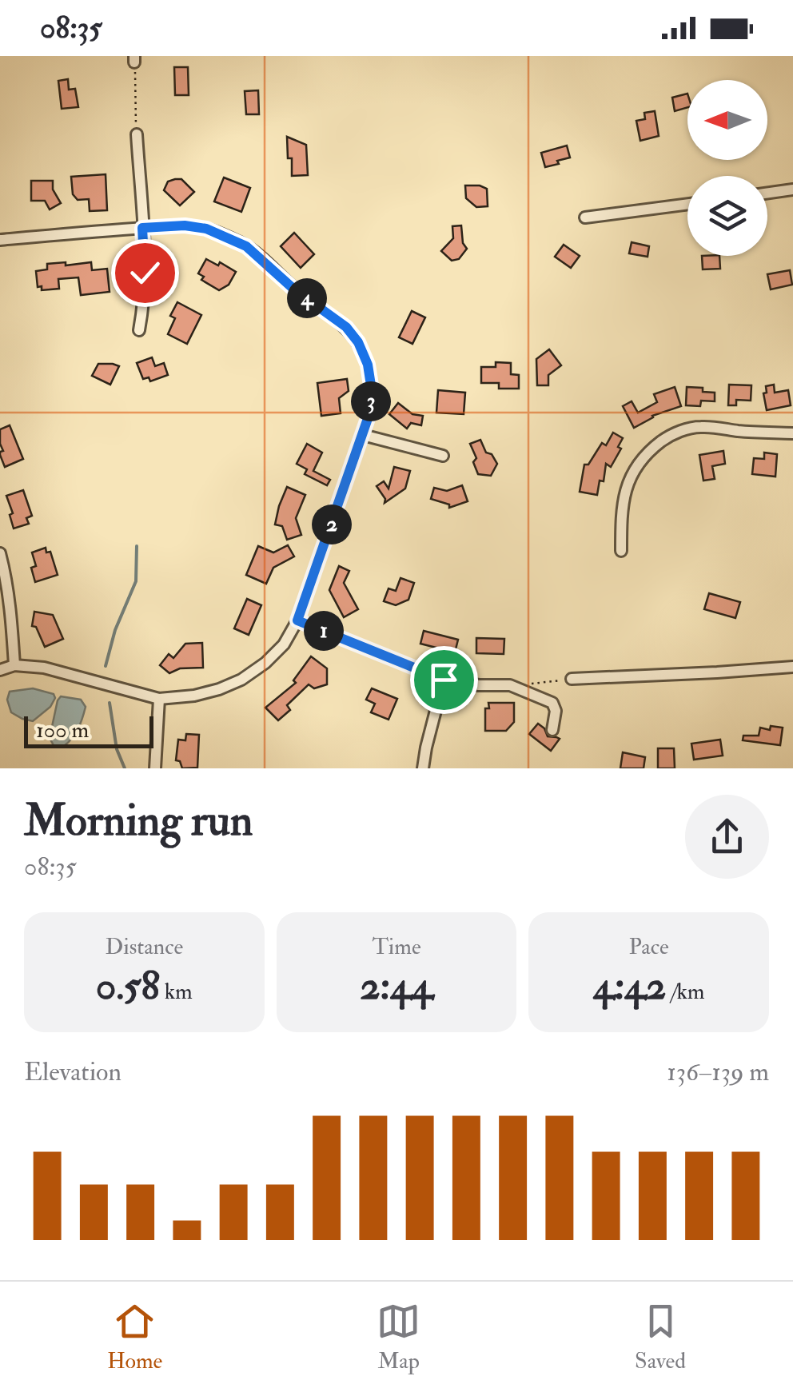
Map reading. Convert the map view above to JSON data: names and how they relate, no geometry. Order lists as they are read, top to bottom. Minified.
{"scale_bar":"100 m","north":"left","page":{"status":"08:35","pins":["4","3","2","1"],"scale":"100 m","heading":["Morning run","08:35"],"stats":[["Distance","0.58 km"],["Time","2:44"],["Pace","4:42 /km"]],"chart":["Elevation","136–139 m"],"tabs":["Home","Map","Saved"]}}
